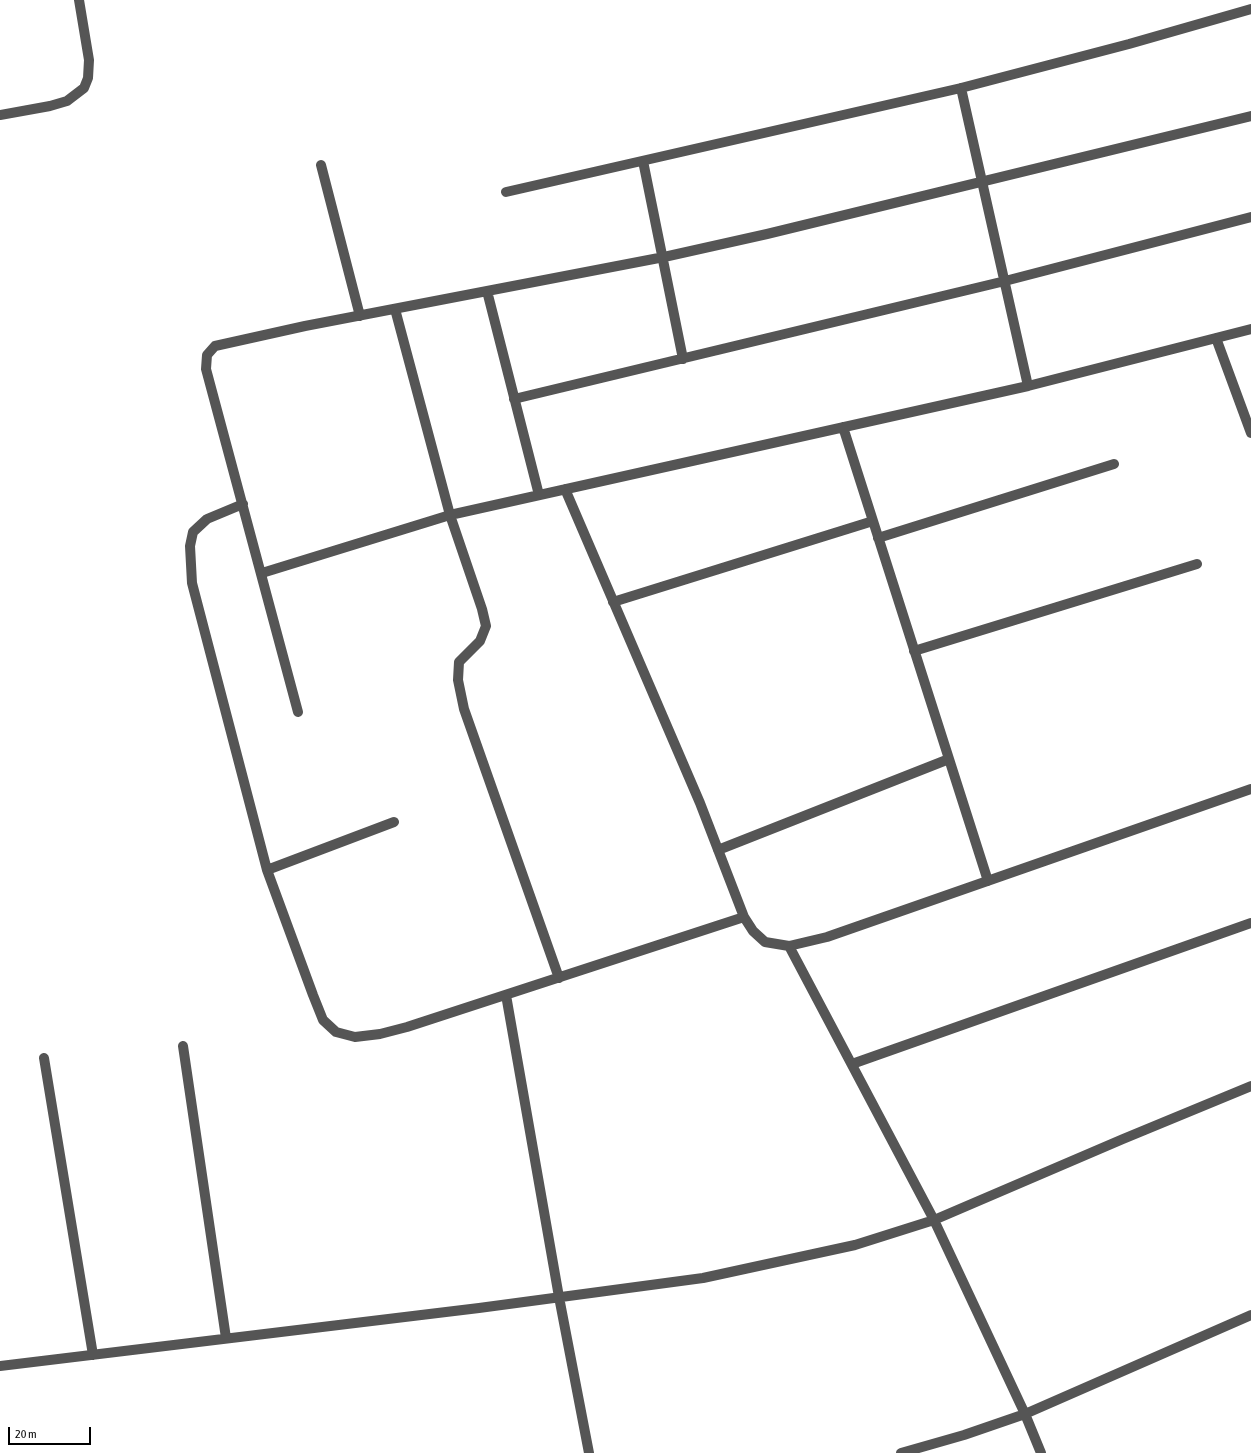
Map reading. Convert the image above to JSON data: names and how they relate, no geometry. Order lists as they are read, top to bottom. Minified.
{"scale_bar":"20 m"}
